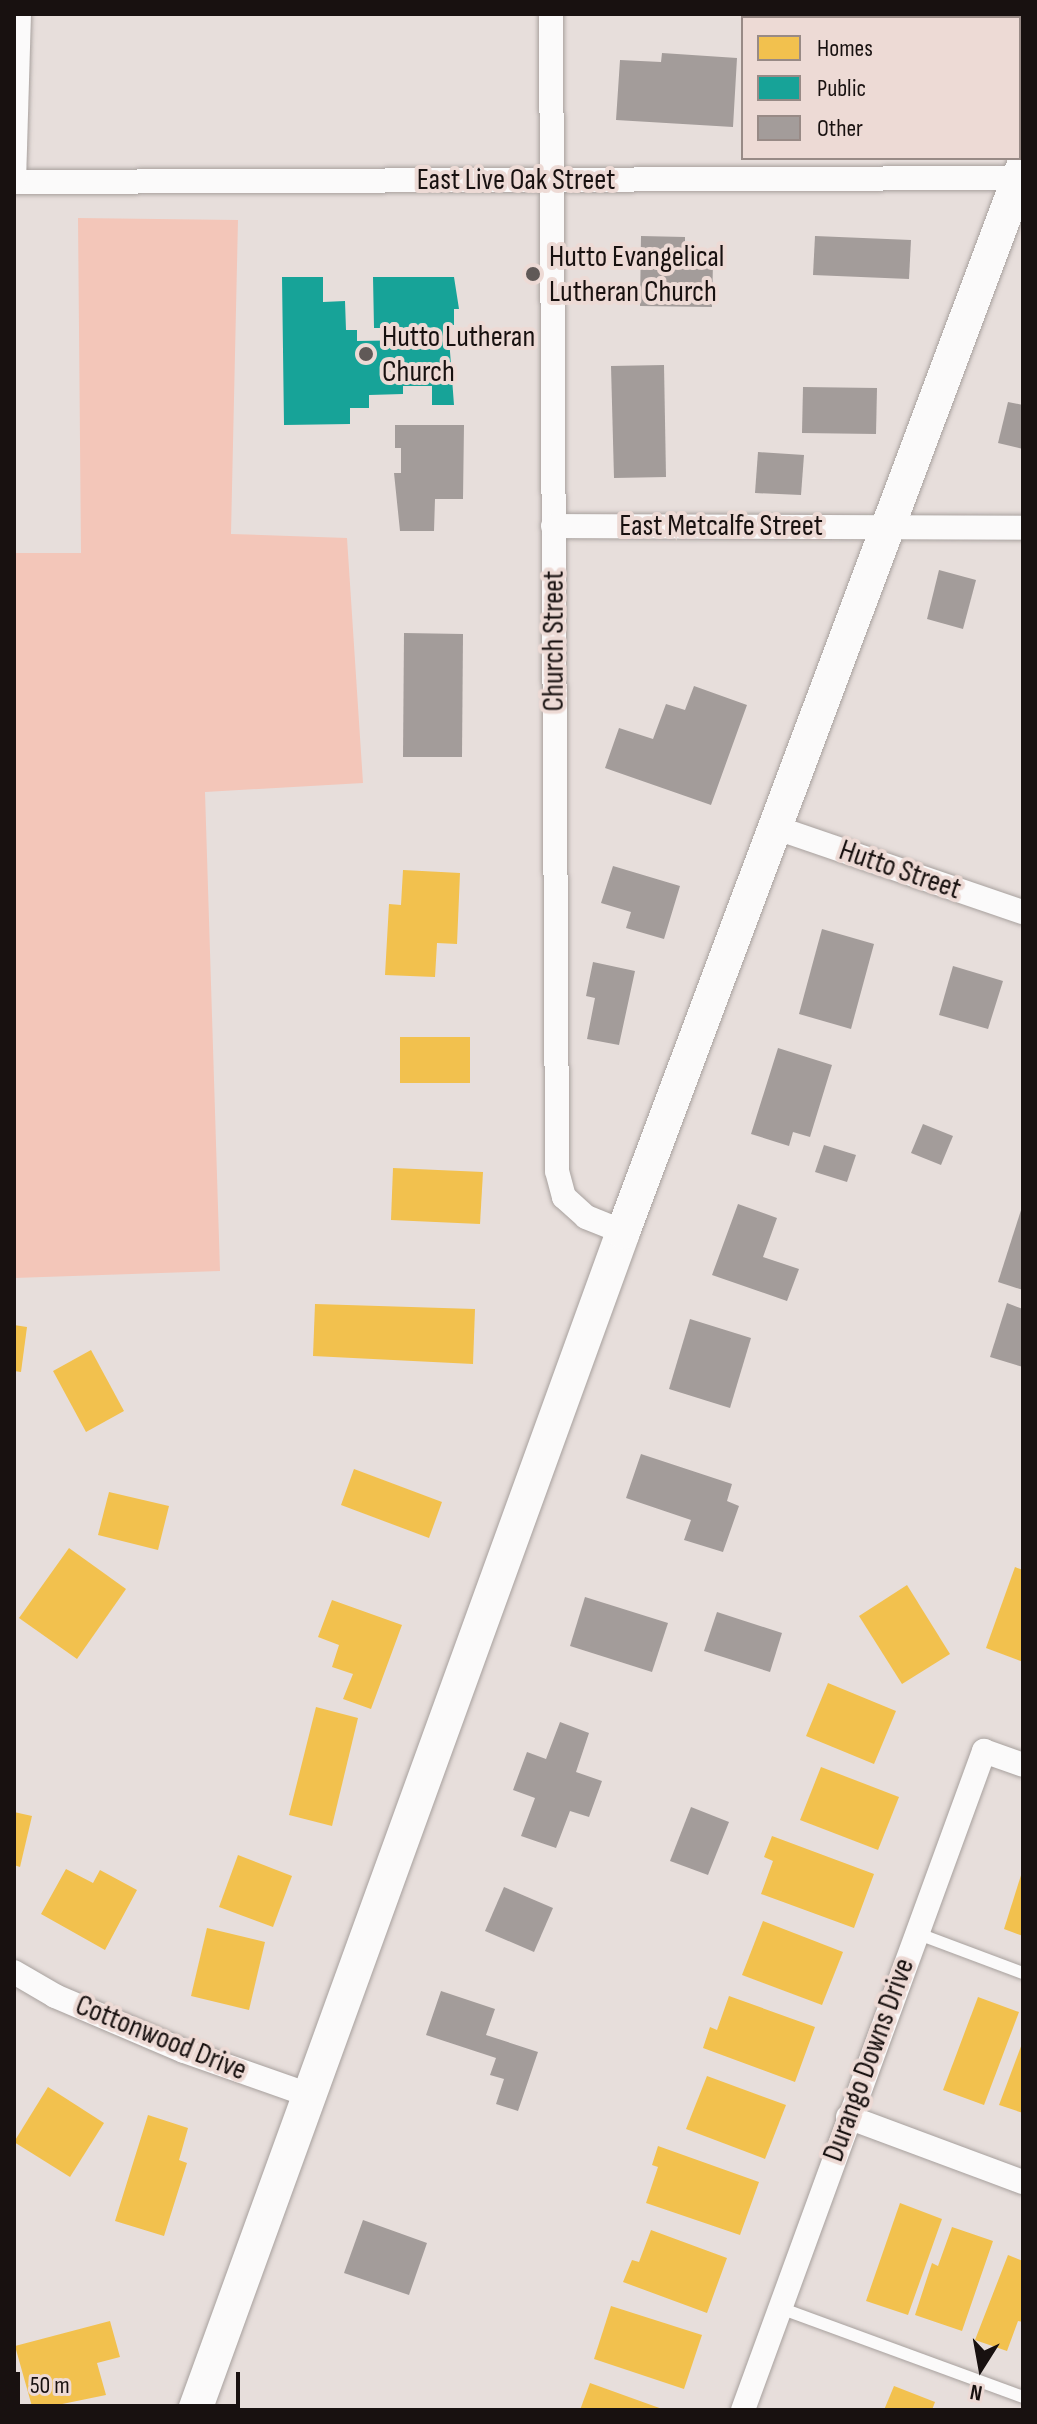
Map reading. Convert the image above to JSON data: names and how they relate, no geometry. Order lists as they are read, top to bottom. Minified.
{"streets":{"street":["East Live Oak Street","East Metcalfe Street","Church Street","Hutto Street","Cottonwood Drive","Durango Downs Drive"]},"crossings":[["East Live Oak Street","Church Street"],["East Metcalfe Street","Church Street"]],"places":["Hutto Evangelical Lutheran Church","Hutto Lutheran Church"],"legend":["Homes","Public","Other"],"scale_bar":"50 m","north":"bottom"}
